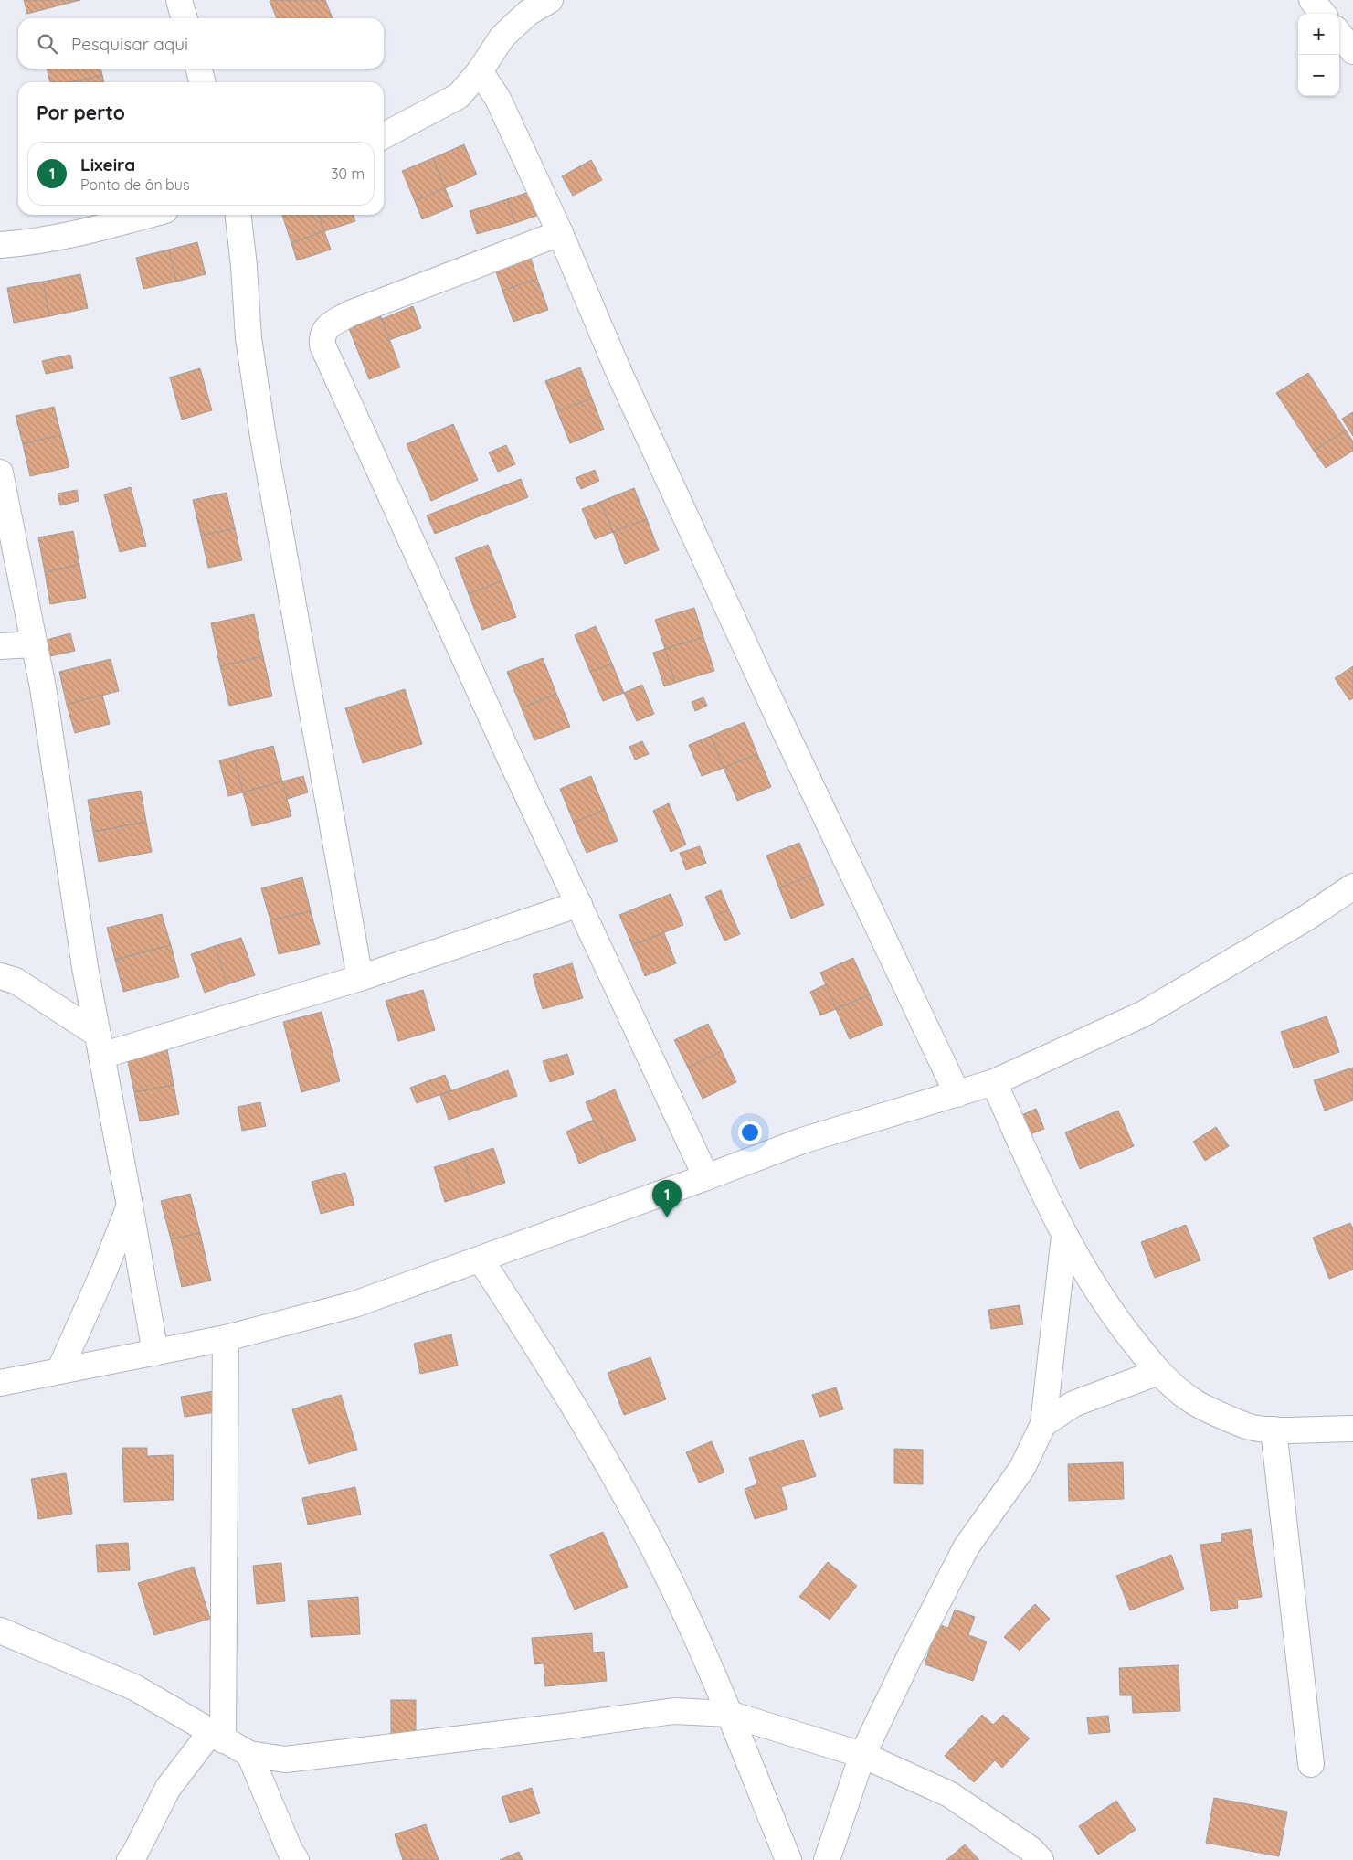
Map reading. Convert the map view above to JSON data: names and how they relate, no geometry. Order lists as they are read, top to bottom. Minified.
{"page":{"map_buttons":["+","−"],"search":"Pesquisar aqui","heading":"Por perto","list":[{"mark":"1","name":"Lixeira","note":"Ponto de ônibus","value":"30 m"}],"pins":"1"}}
